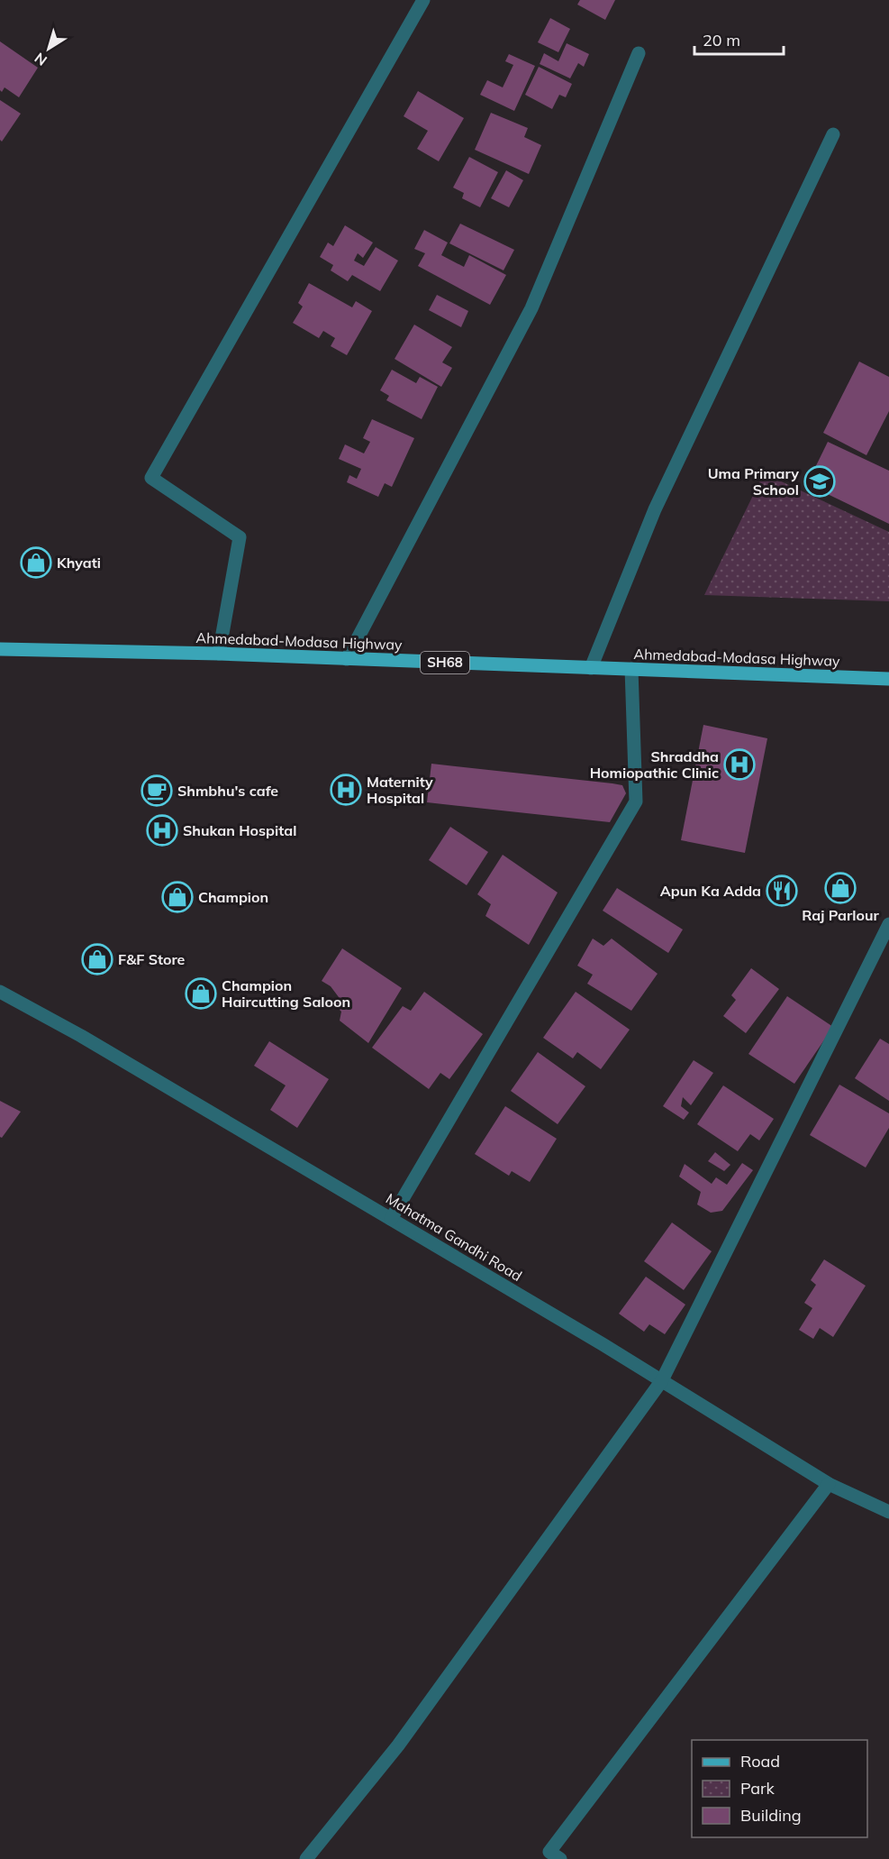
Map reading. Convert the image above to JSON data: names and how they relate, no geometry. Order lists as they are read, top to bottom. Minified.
{"streets":{"main road":["Ahmedabad-Modasa Highway","SH68"],"street":["Mahatma Gandhi Road"]},"places":{"school or university":["Uma Primary School"],"shop":["Khyati","Raj Parlour","Champion","F&F Store","Champion Haircutting Saloon"],"hospital":["Shraddha Homiopathic Clinic","Maternity Hospital","Shukan Hospital"],"cafe":["Shmbhu's cafe"],"restaurant":["Apun Ka Adda"]},"legend":["Road","Park","Building"],"scale_bar":"20 m","north":"bottom left"}
